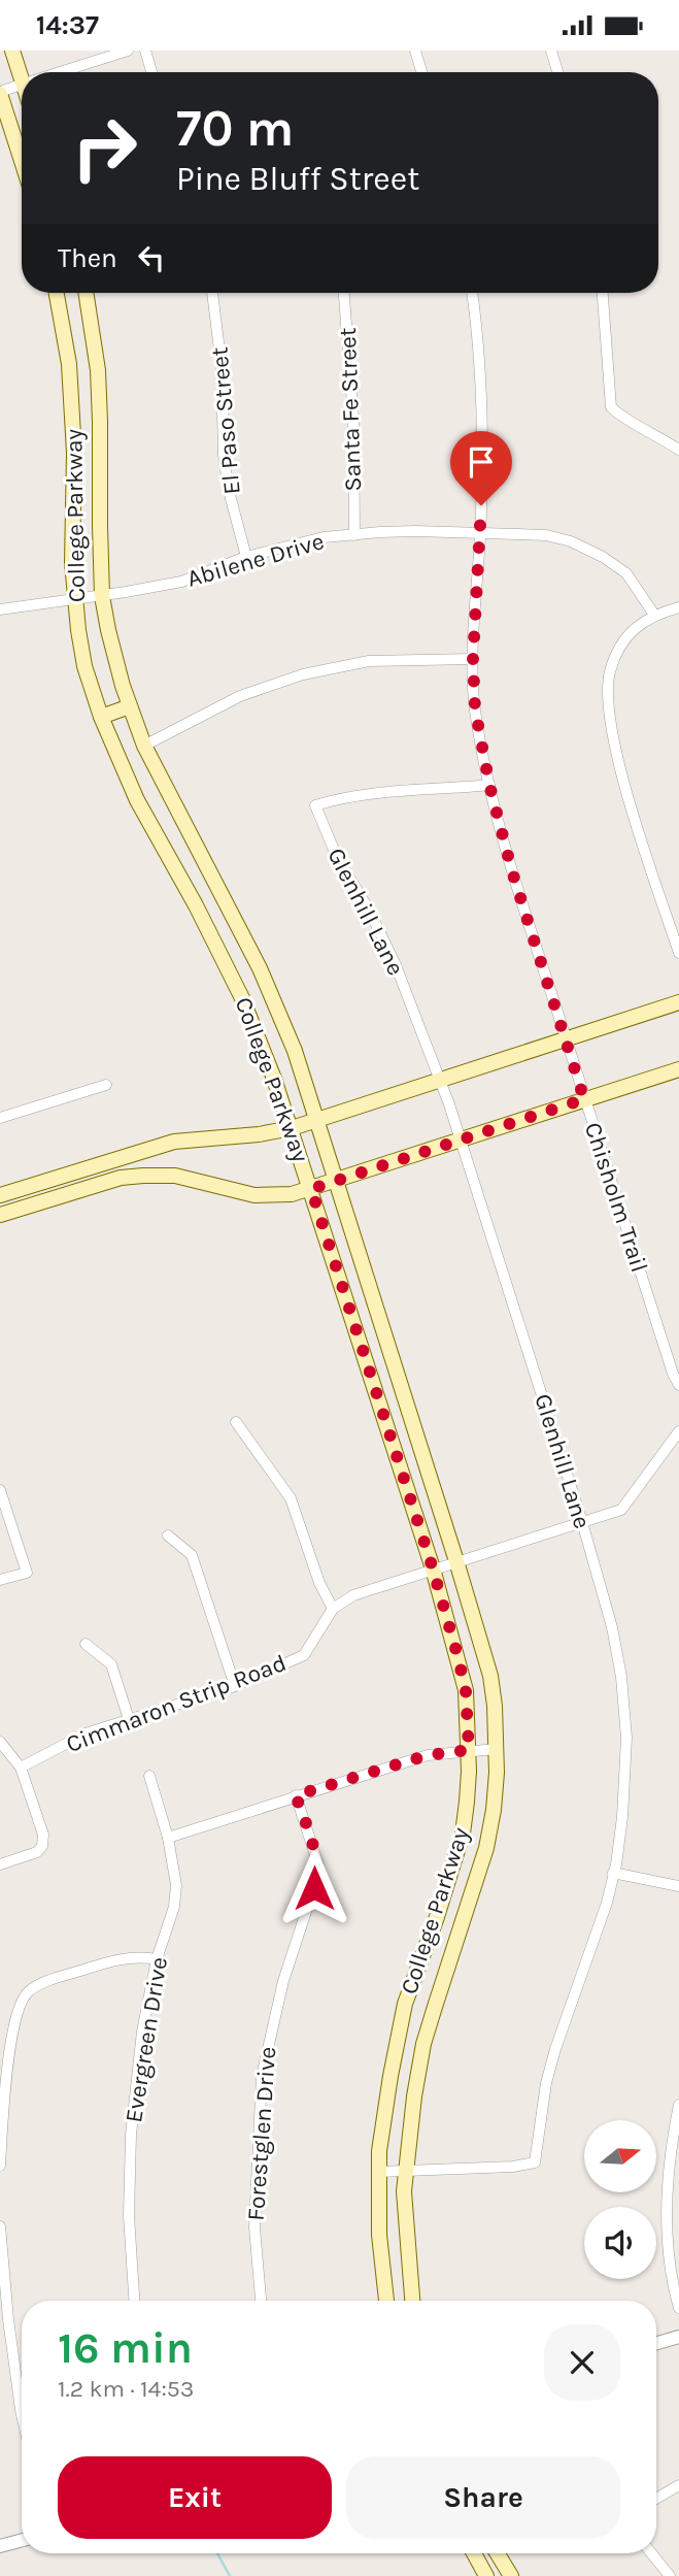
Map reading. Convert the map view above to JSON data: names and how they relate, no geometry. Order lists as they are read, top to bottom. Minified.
{"streets":{"main road":["College Parkway"],"street":["Santa Fe Street","El Paso Street","Abilene Drive","Glenhill Lane","Chisholm Trail","Cimmaron Strip Road","Evergreen Drive","Forestglen Drive"]},"crossings":[["Santa Fe Street","Abilene Drive"],["El Paso Street","Abilene Drive"],["College Parkway","Abilene Drive"],["College Parkway","Glenhill Lane"],["College Parkway","Cimmaron Strip Road"],["Abilene Drive","Chisholm Trail"],["Glenhill Lane","Chisholm Trail"],["Glenhill Lane","Cimmaron Strip Road"]],"north":"right","page":{"status":"14:37","turn":["70 m","Pine Bluff Street"],"then":"Then","heading":["16 min","1.2 km · 14:53"],"buttons":["Exit","Share"]}}
